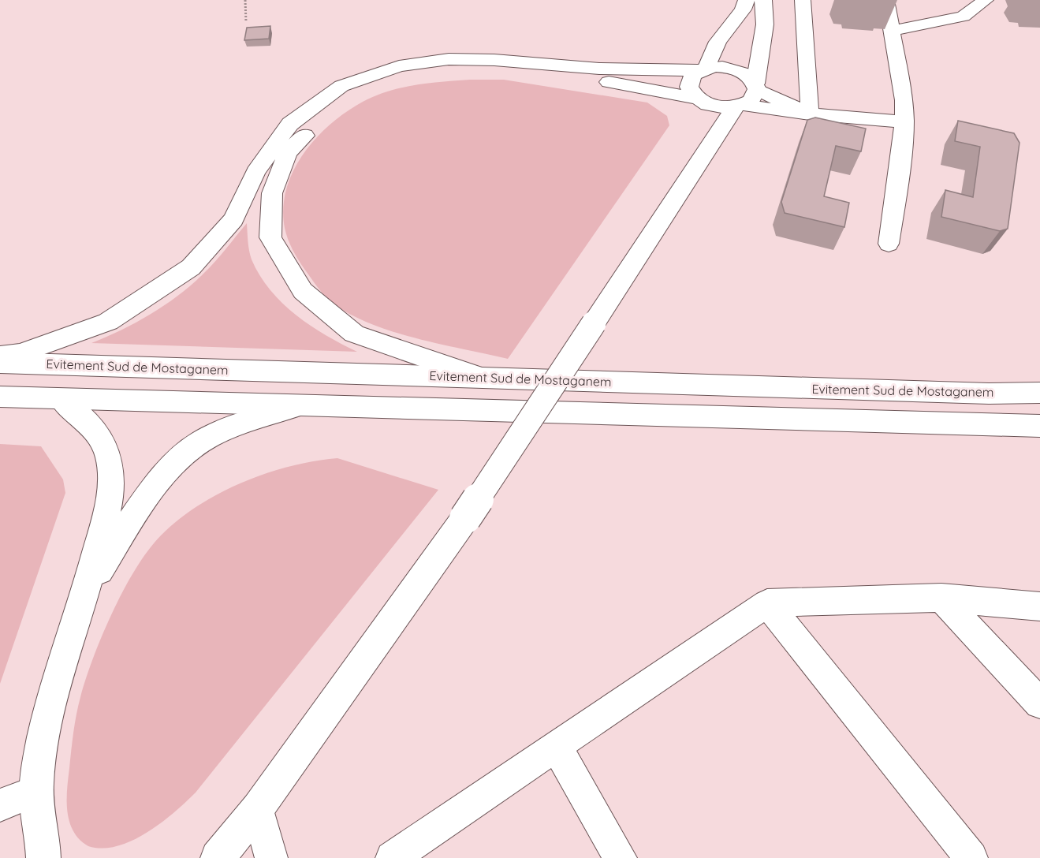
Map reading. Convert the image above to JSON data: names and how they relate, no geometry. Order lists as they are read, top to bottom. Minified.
{"streets":{"main road":["Evitement Sud de Mostaganem"]}}
